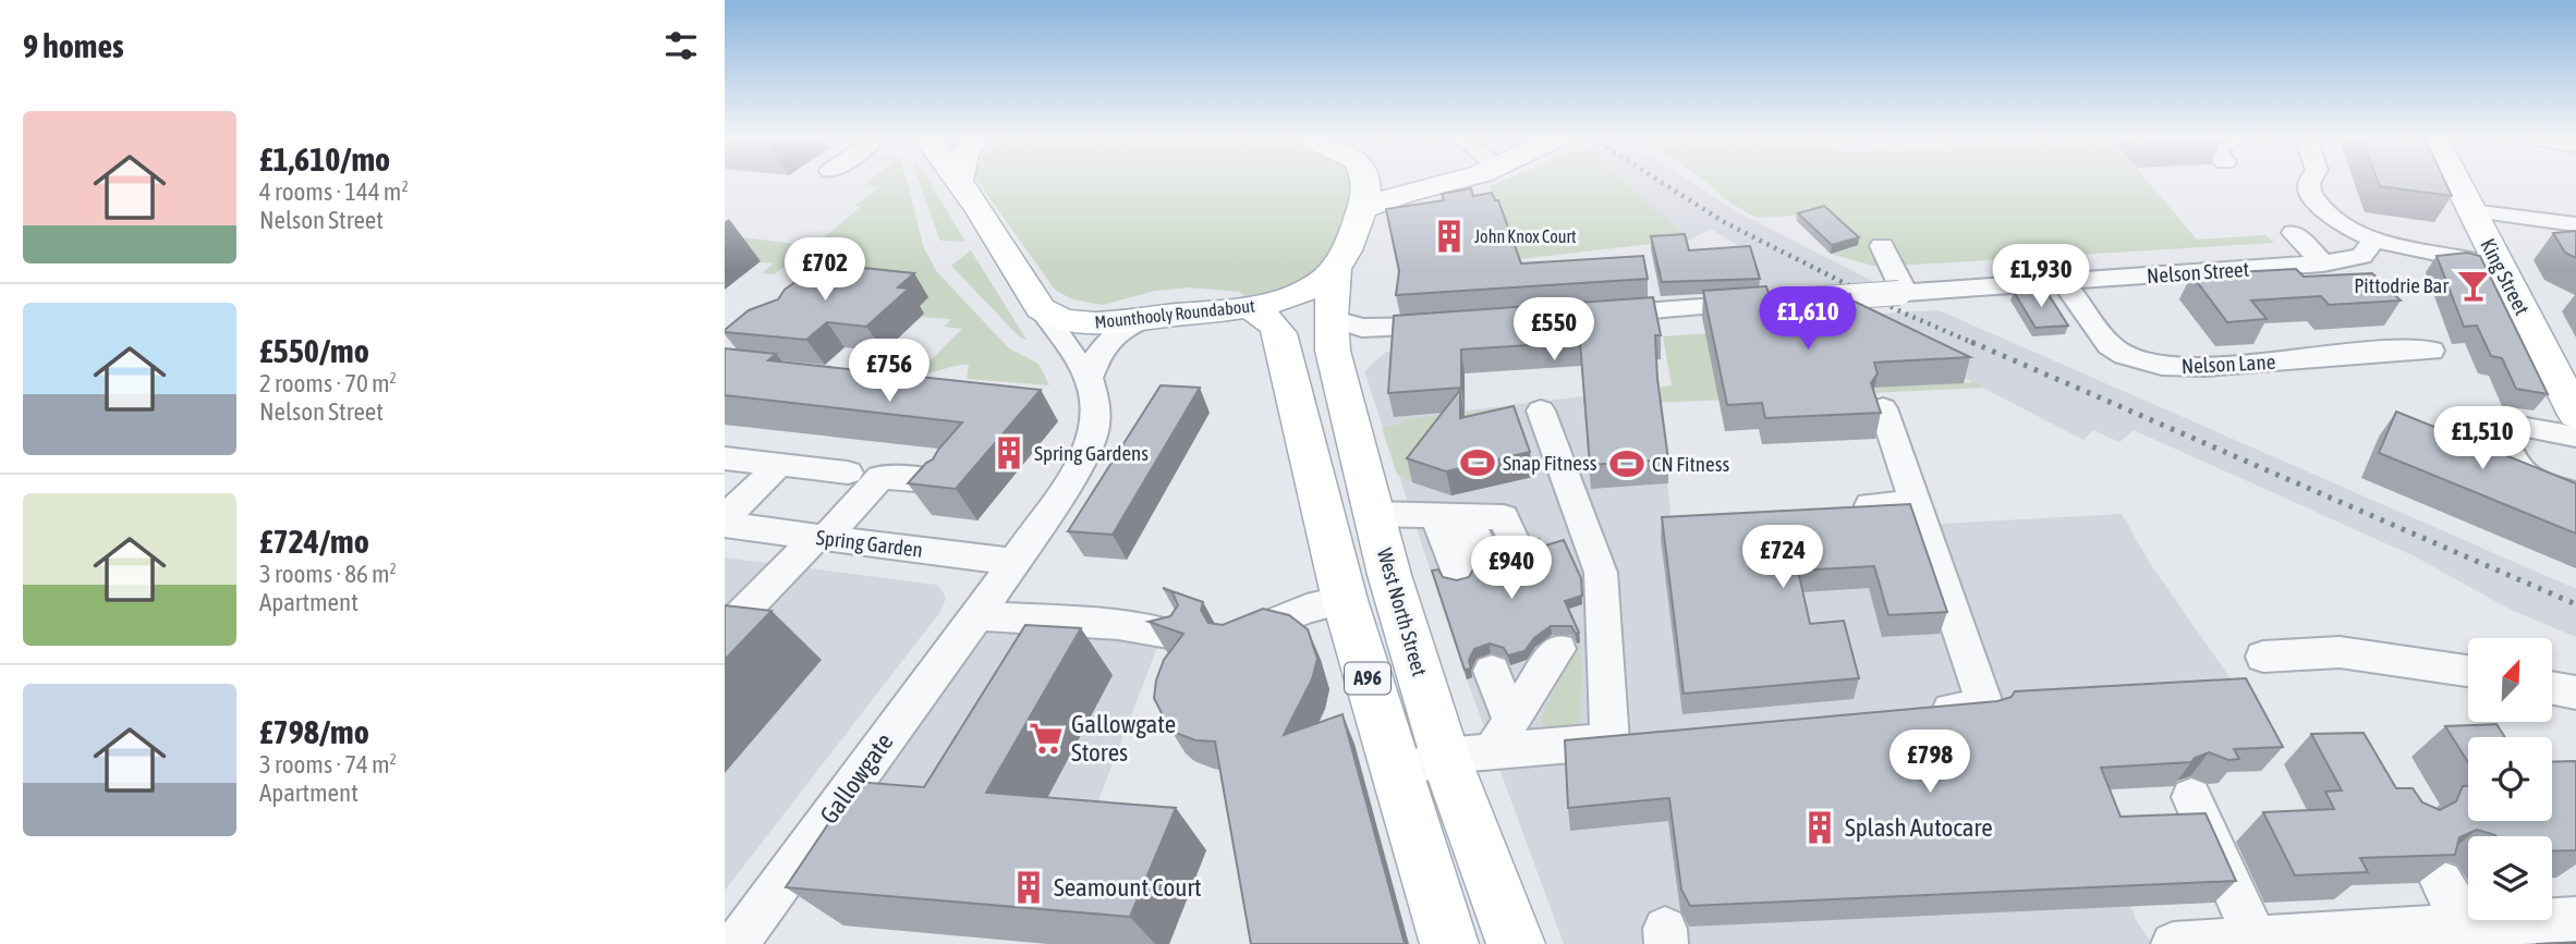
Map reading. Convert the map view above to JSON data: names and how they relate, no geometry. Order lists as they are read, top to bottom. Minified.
{"streets":{"main road":["King Street","Mounthooly Roundabout","West North Street","A96"],"street":["Nelson Street","Nelson Lane","Spring Garden","Gallowgate"]},"crossings":[["Nelson Street","Nelson Lane"],["Mounthooly Roundabout","West North Street"],["Mounthooly Roundabout","A96"],["Mounthooly Roundabout","Gallowgate"],["Spring Garden","Gallowgate"]],"places":{"building":["John Knox Court","Spring Gardens","Splash Autocare","Seamount Court"],"bar":["Pittodrie Bar"],"sports":["Snap Fitness","CN Fitness"],"supermarket":["Gallowgate Stores"]},"north":"top right","page":{"heading":"9 homes","list":[{"name":"£1,610/mo","note":"4 rooms · 144 m² · Nelson Street"},{"name":"£550/mo","note":"2 rooms · 70 m² · Nelson Street"},{"name":"£724/mo","note":"3 rooms · 86 m² · Apartment"},{"name":"£798/mo","note":"3 rooms · 74 m² · Apartment"}],"price":["£702","£1,930","£1,610","£550","£756","£1,510","£724","£940","£798"]}}
